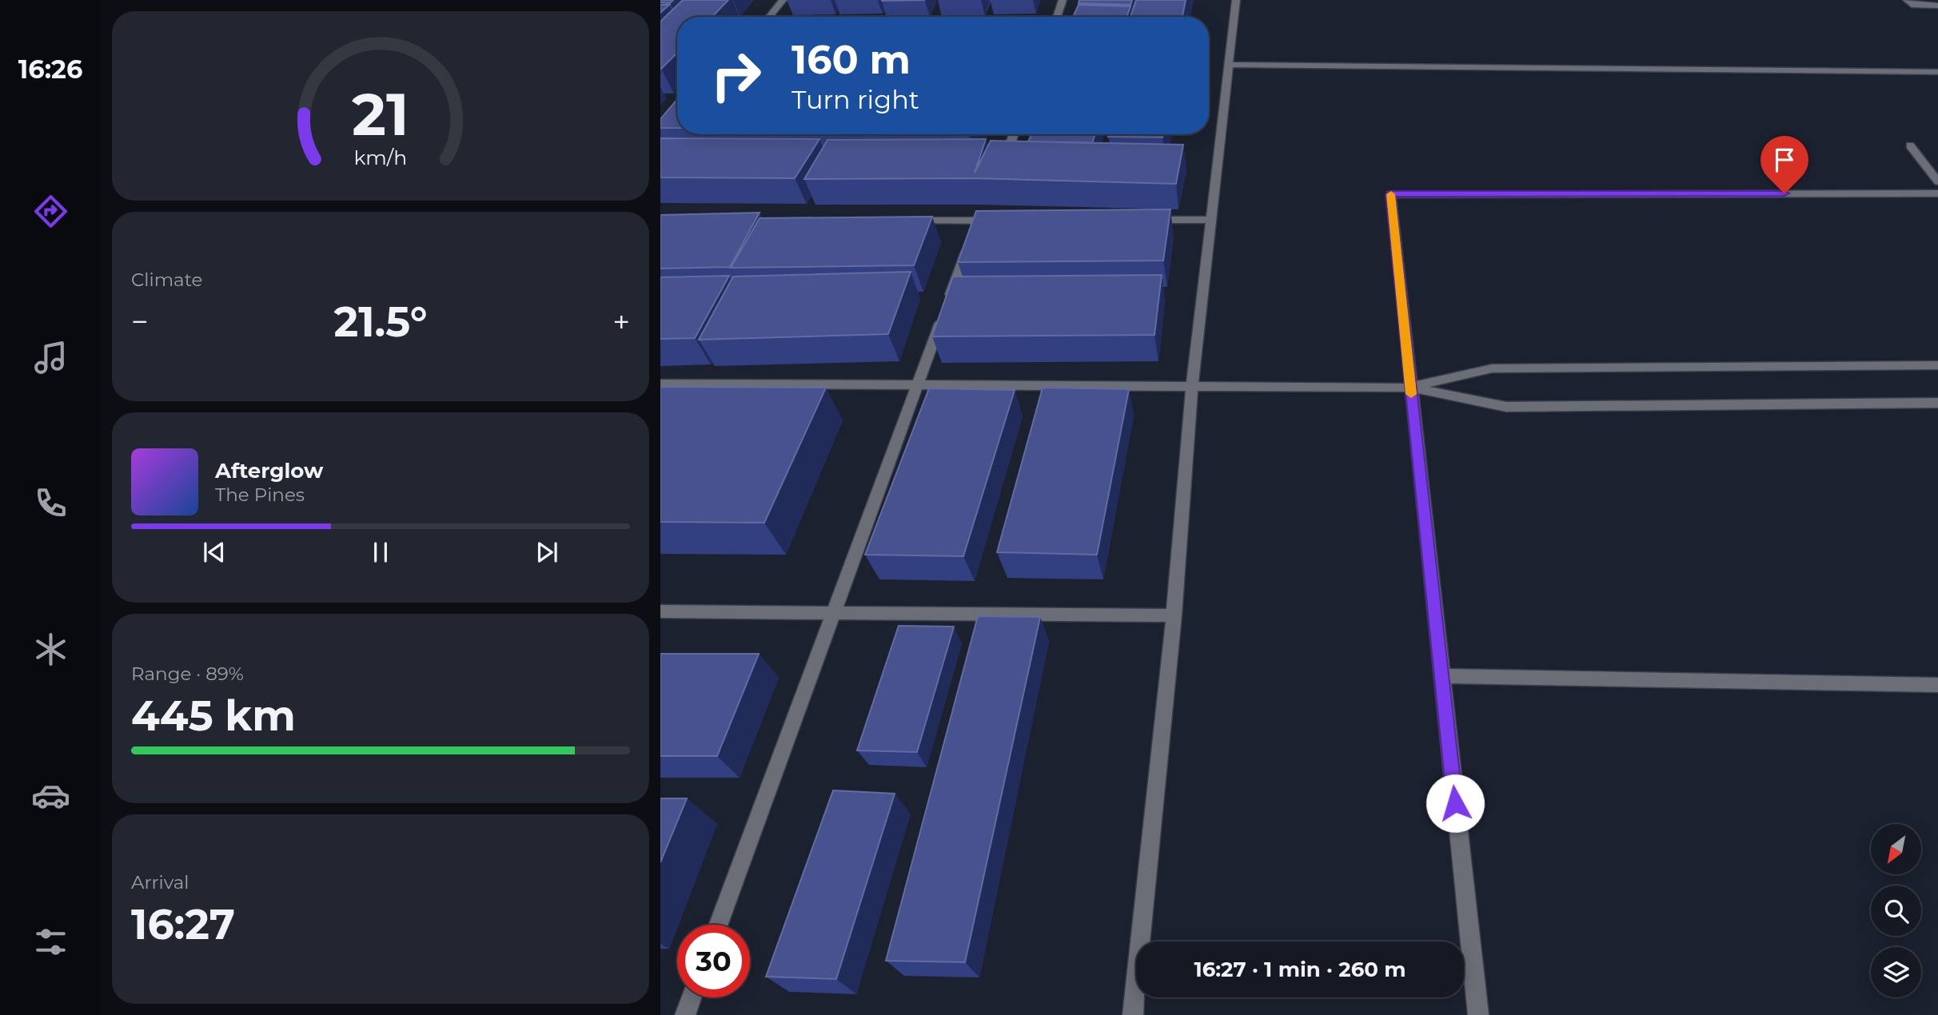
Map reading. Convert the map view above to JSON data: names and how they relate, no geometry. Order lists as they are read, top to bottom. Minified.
{"north":"bottom left","page":{"tabs":"16:26","turn":["160 m","Turn right"],"tile":["Climate",["Range · 89%","445 km"],["Arrival","16:27"]],"heat":["−","21.5°","+"],"song":["Afterglow","The Pines"],"limit":"30","trip":"16:27 · 1 min · 260 m","gauge":["21","km/h"]}}
